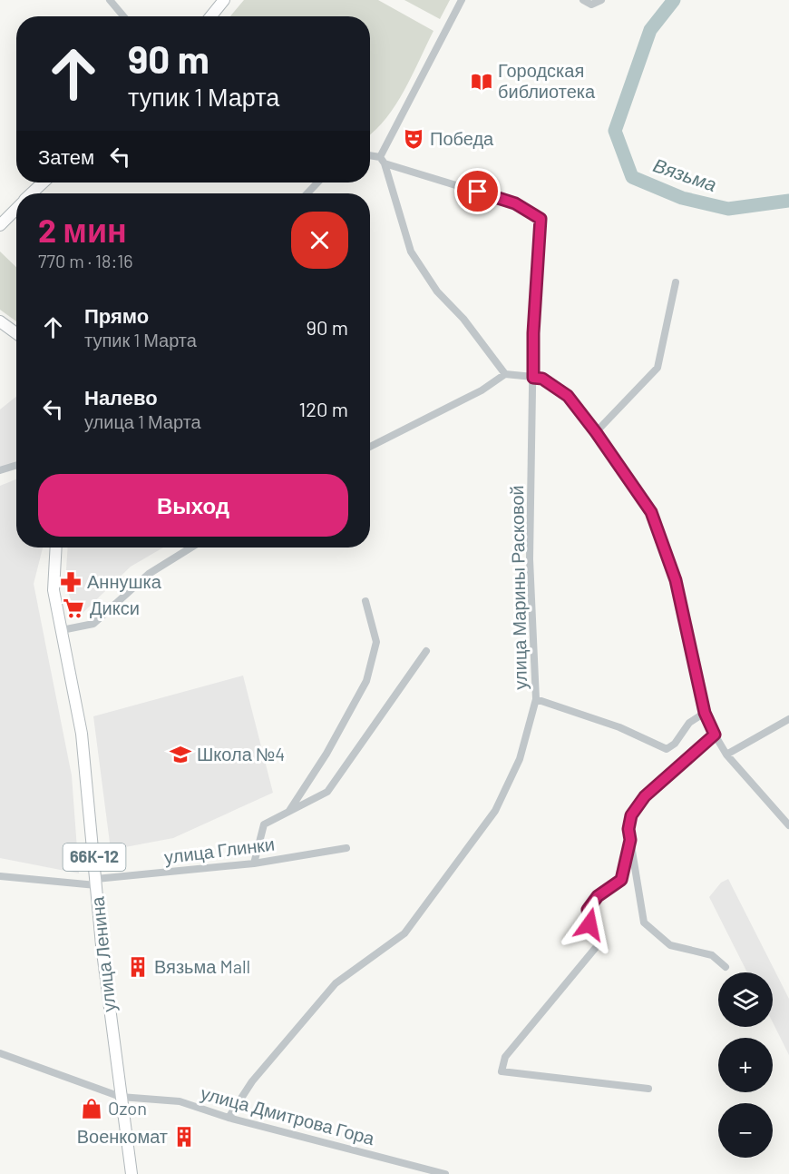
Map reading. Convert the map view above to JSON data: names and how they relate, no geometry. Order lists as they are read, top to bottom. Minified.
{"streets":{"main road":["66К-12","улица Ленина"],"street":["улица Марины Расковой","улица Глинки","улица Дмитрова Гора"]},"crossings":[["улица Марины Расковой","улица Дмитрова Гора"],["улица Глинки","улица Ленина"],["улица Ленина","улица Дмитрова Гора"]],"water":["Вязьма"],"places":{"library":["Городская библиотека"],"theatre":["Победа"],"pharmacy":["Аннушка"],"supermarket":["Дикси"],"school or university":["Школа №4"],"building":["Вязьма Mall","Военкомат"],"shop":["Ozon"]},"page":{"turn":["90 m","тупик 1 Марта"],"then":"Затем","heading":["2 мин","770 m · 18:16"],"list":[{"name":"Прямо","note":"тупик 1 Марта","value":"90 m"},{"name":"Налево","note":"улица 1 Марта","value":"120 m"}],"buttons":"Выход","map_buttons":["+","−"]}}
